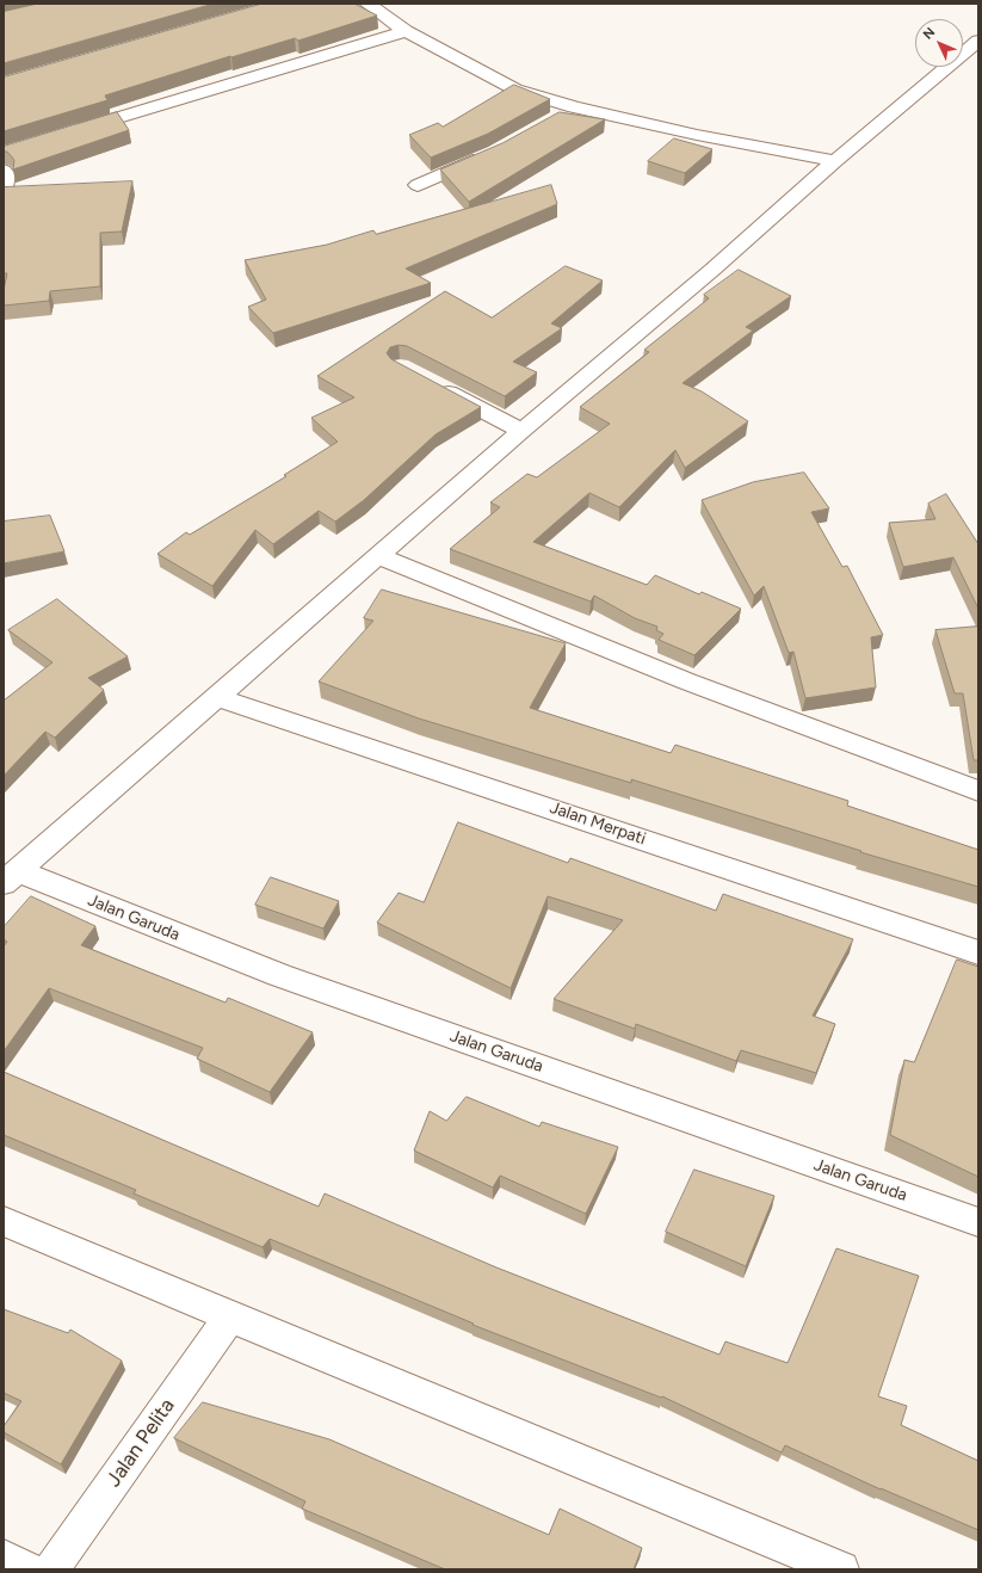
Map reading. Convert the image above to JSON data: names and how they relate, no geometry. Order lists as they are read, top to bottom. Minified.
{"streets":{"street":["Jalan Merpati","Jalan Garuda","Jalan Pelita"]},"north":"top left"}
